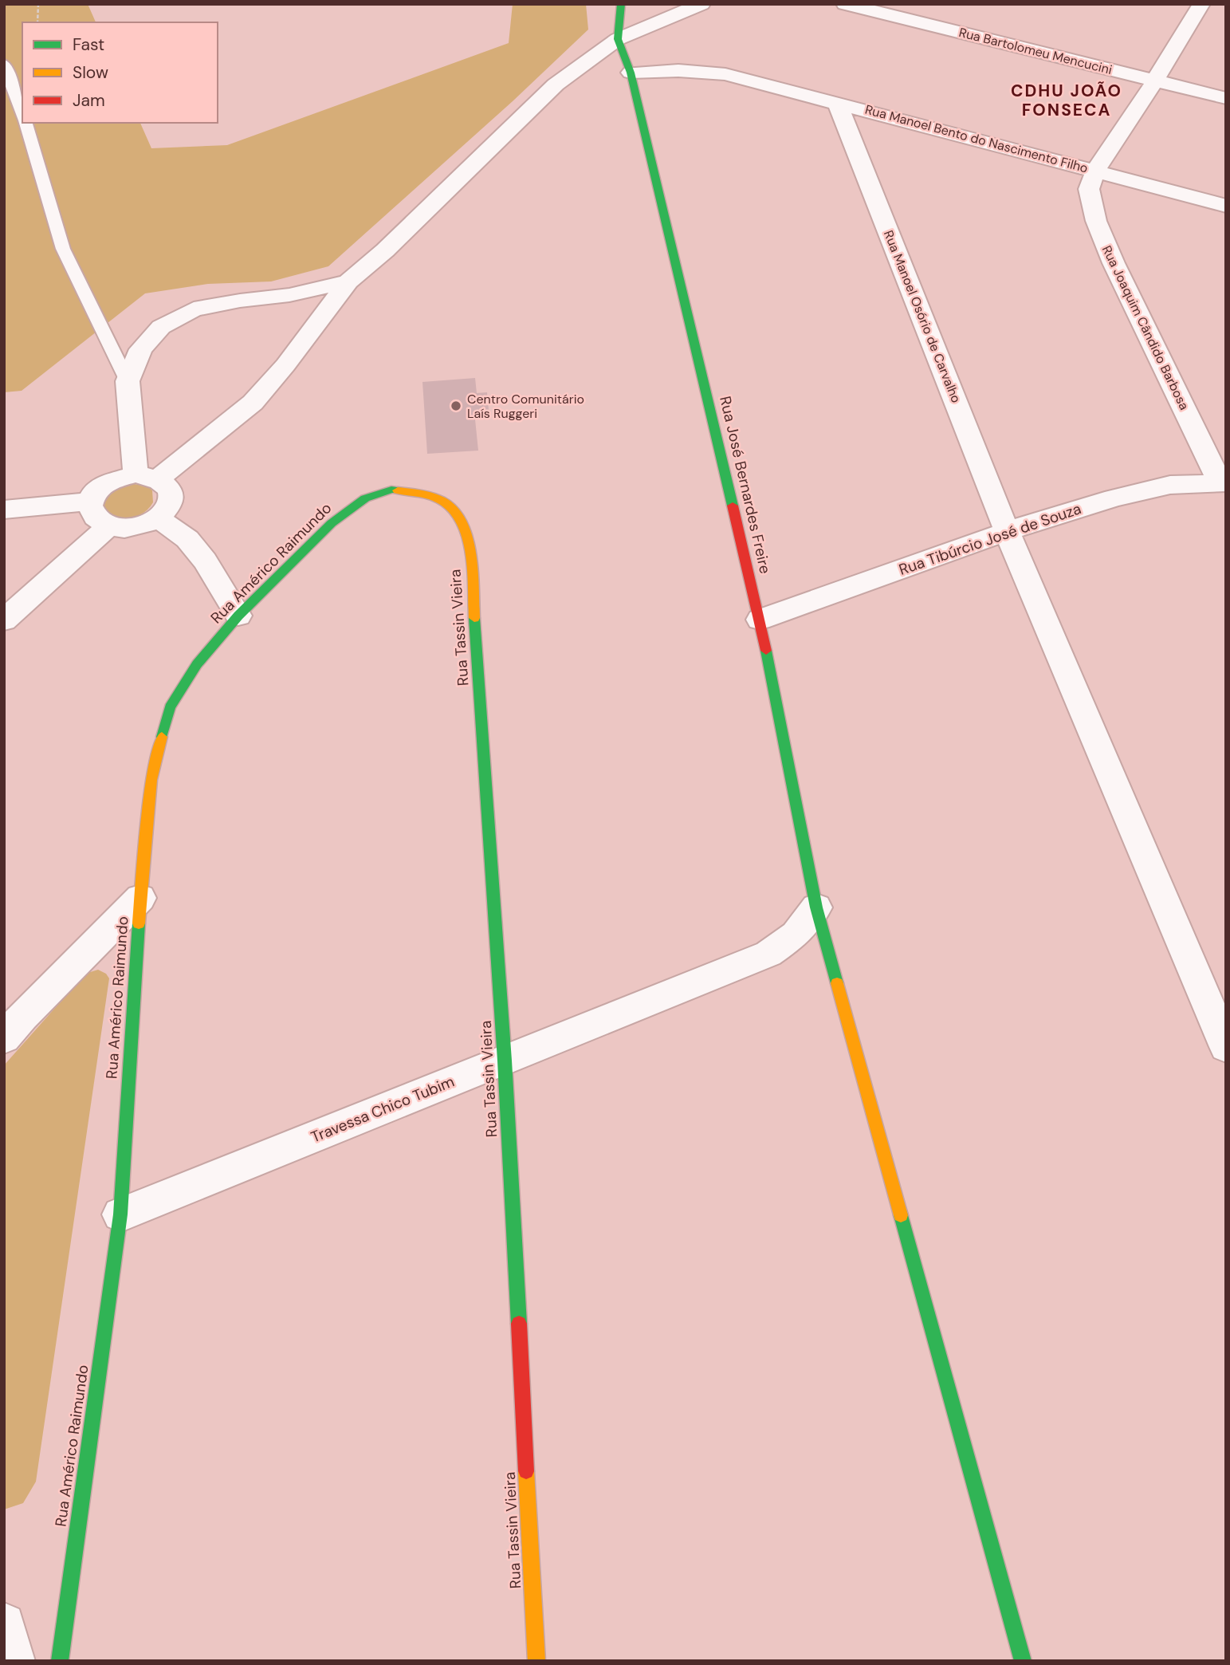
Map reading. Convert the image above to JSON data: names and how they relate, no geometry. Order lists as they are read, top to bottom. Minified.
{"streets":{"street":["Rua Bartolomeu Mencucini","Rua Manoel Bento do Nascimento Filho","Rua Manoel Osório de Carvalho","Rua Joaquim Cândido Barbosa","Rua José Bernardes Freire","Rua Tibúrcio José de Souza","Rua Américo Raimundo","Rua Tassin Vieira","Travessa Chico Tubim"]},"crossings":[["Rua Bartolomeu Mencucini","Rua Joaquim Cândido Barbosa"],["Rua Manoel Bento do Nascimento Filho","Rua Manoel Osório de Carvalho"],["Rua Manoel Bento do Nascimento Filho","Rua Joaquim Cândido Barbosa"],["Rua Manoel Bento do Nascimento Filho","Rua José Bernardes Freire"],["Rua Manoel Osório de Carvalho","Rua Tibúrcio José de Souza"],["Rua Joaquim Cândido Barbosa","Rua Tibúrcio José de Souza"],["Rua José Bernardes Freire","Rua Tibúrcio José de Souza"],["Rua José Bernardes Freire","Travessa Chico Tubim"],["Rua Américo Raimundo","Rua Tassin Vieira"],["Rua Américo Raimundo","Travessa Chico Tubim"],["Rua Tassin Vieira","Travessa Chico Tubim"]],"districts":["CDHU JOÃO FONSECA"],"places":["Centro Comunitário Laís Ruggeri"],"legend":["Fast","Slow","Jam"]}
